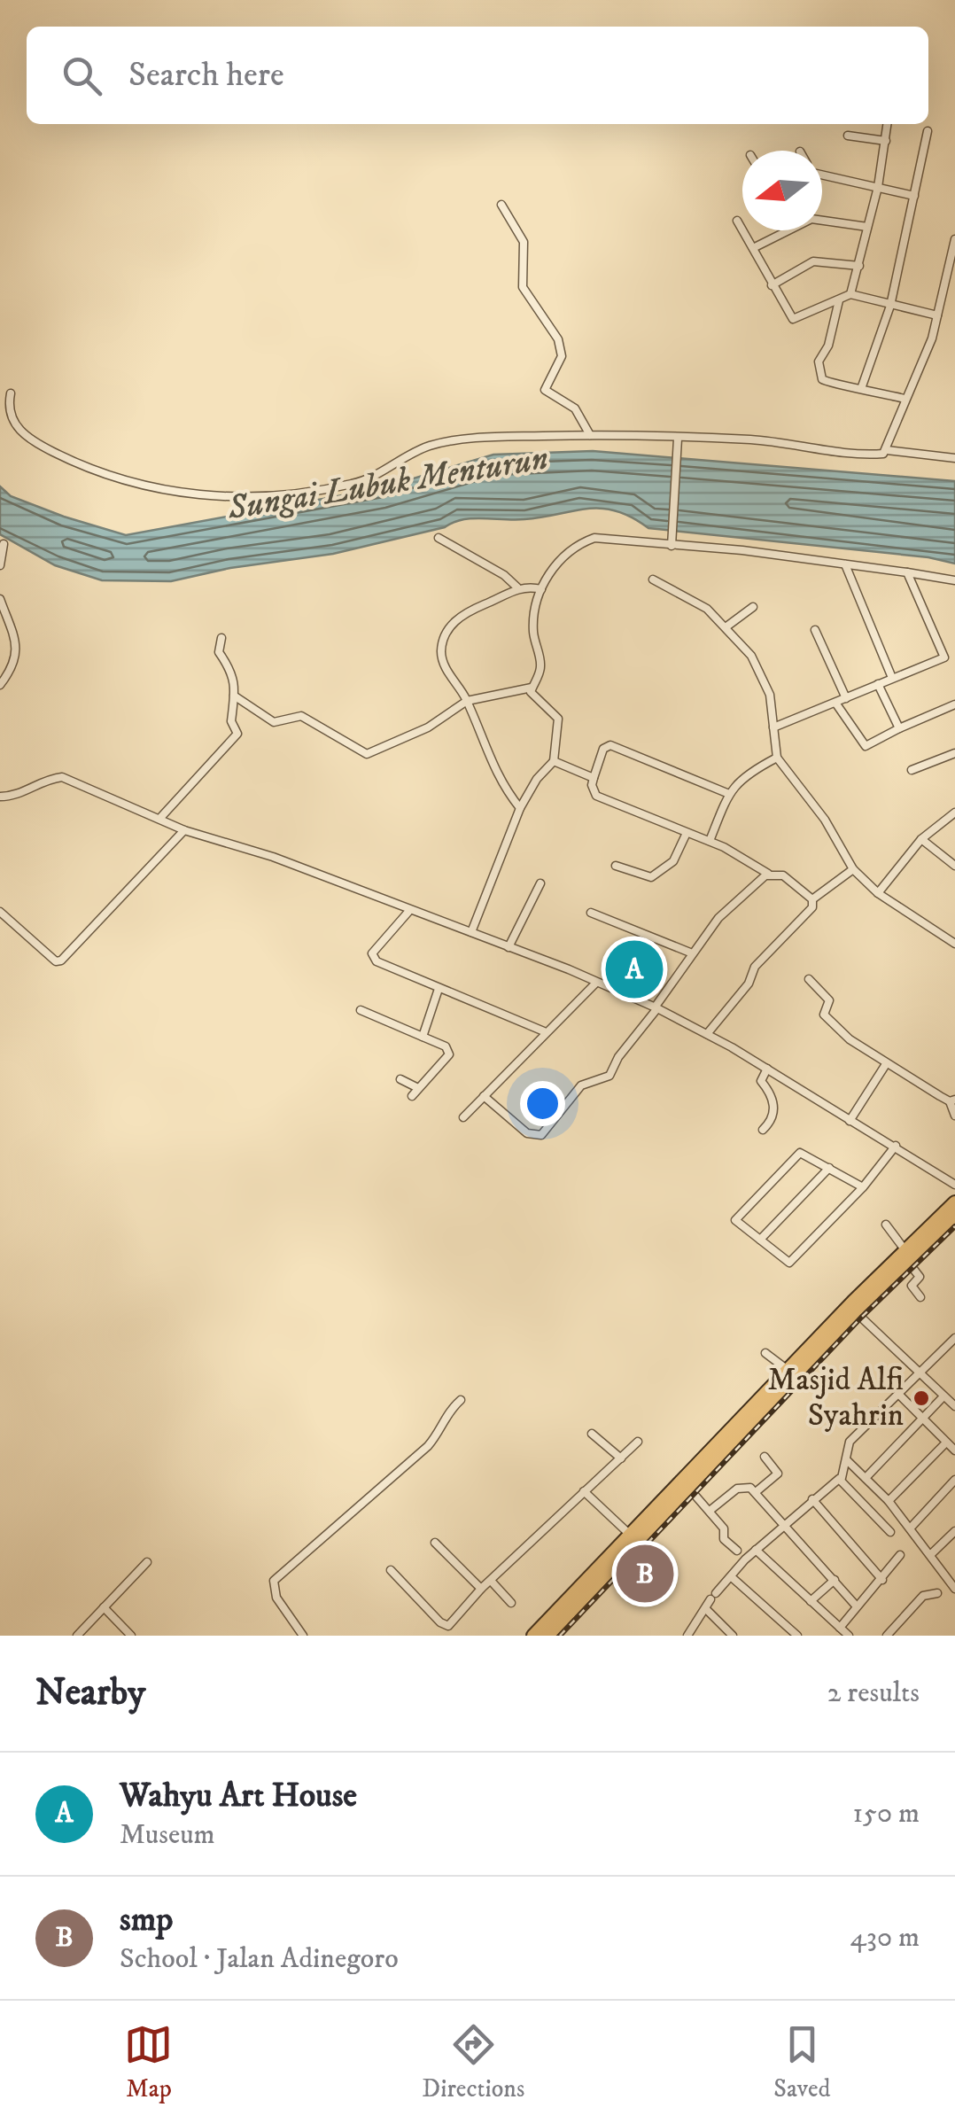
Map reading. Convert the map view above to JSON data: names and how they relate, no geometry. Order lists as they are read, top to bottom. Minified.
{"water":["Sungai Lubuk Menturun"],"places":["Masjid Alfi Syahrin"],"north":"left","page":{"search":"Search here","pins":["A","B"],"heading":["Nearby","2 results"],"list":[{"mark":"A","name":"Wahyu Art House","note":"Museum","value":"150 m"},{"mark":"B","name":"smp","note":"School · Jalan Adinegoro","value":"430 m"}],"nav":["Map","Directions","Saved"]}}
